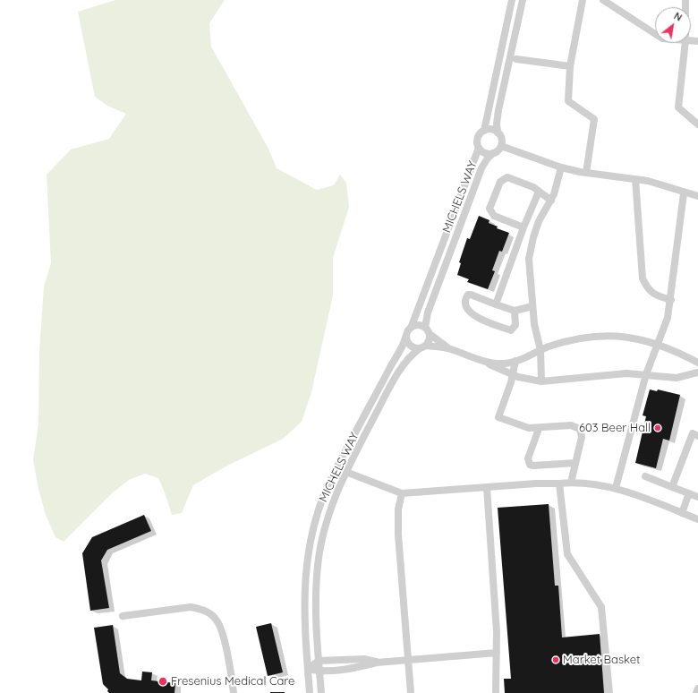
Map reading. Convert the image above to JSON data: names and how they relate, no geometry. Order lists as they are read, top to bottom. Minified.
{"streets":{"street":["MICHELS WAY"]},"places":["603 Beer Hall","Market Basket","Fresenius Medical Care"],"north":"top right"}
